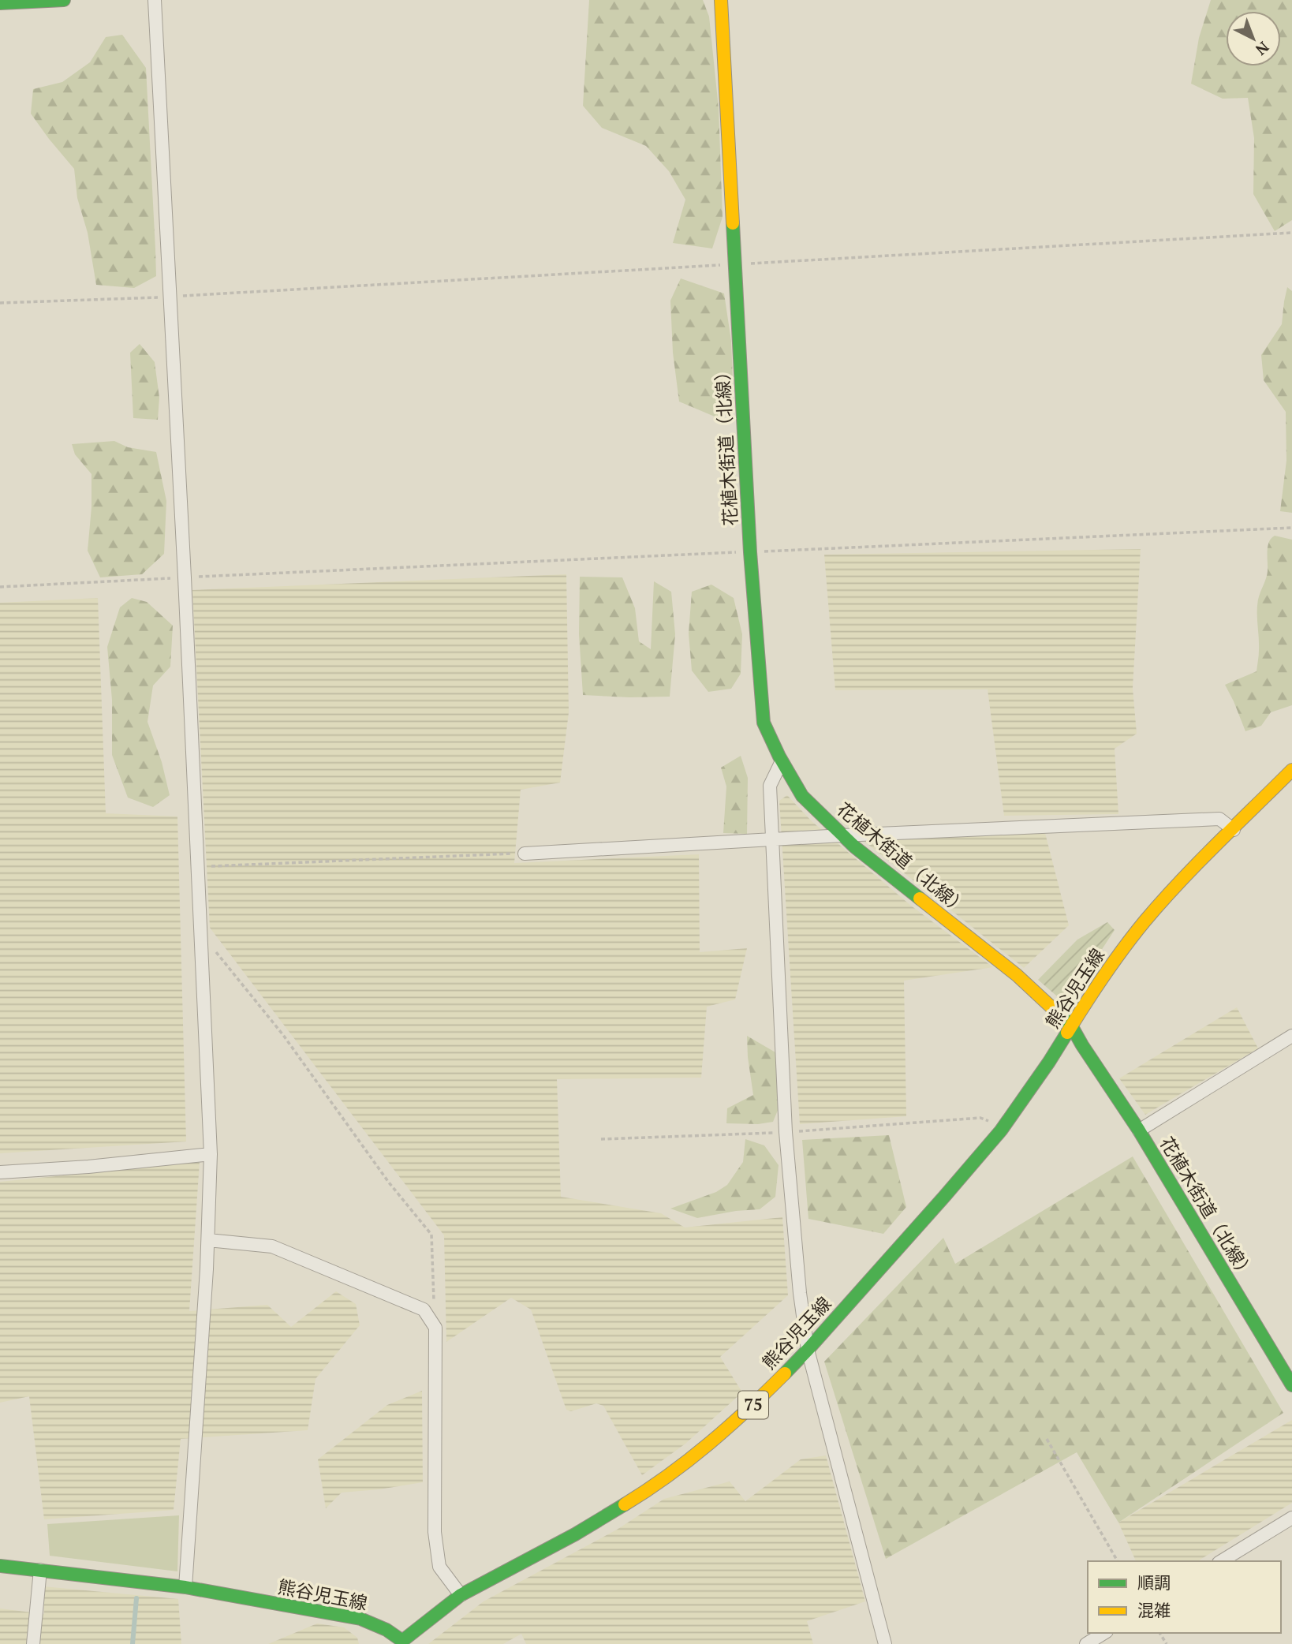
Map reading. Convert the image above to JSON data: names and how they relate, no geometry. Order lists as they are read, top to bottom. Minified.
{"streets":{"main road":["花植木街道（北線）","熊谷児玉線","75"]},"crossings":[["花植木街道（北線）","熊谷児玉線"]],"legend":["順調","混雑"],"north":"bottom right"}
